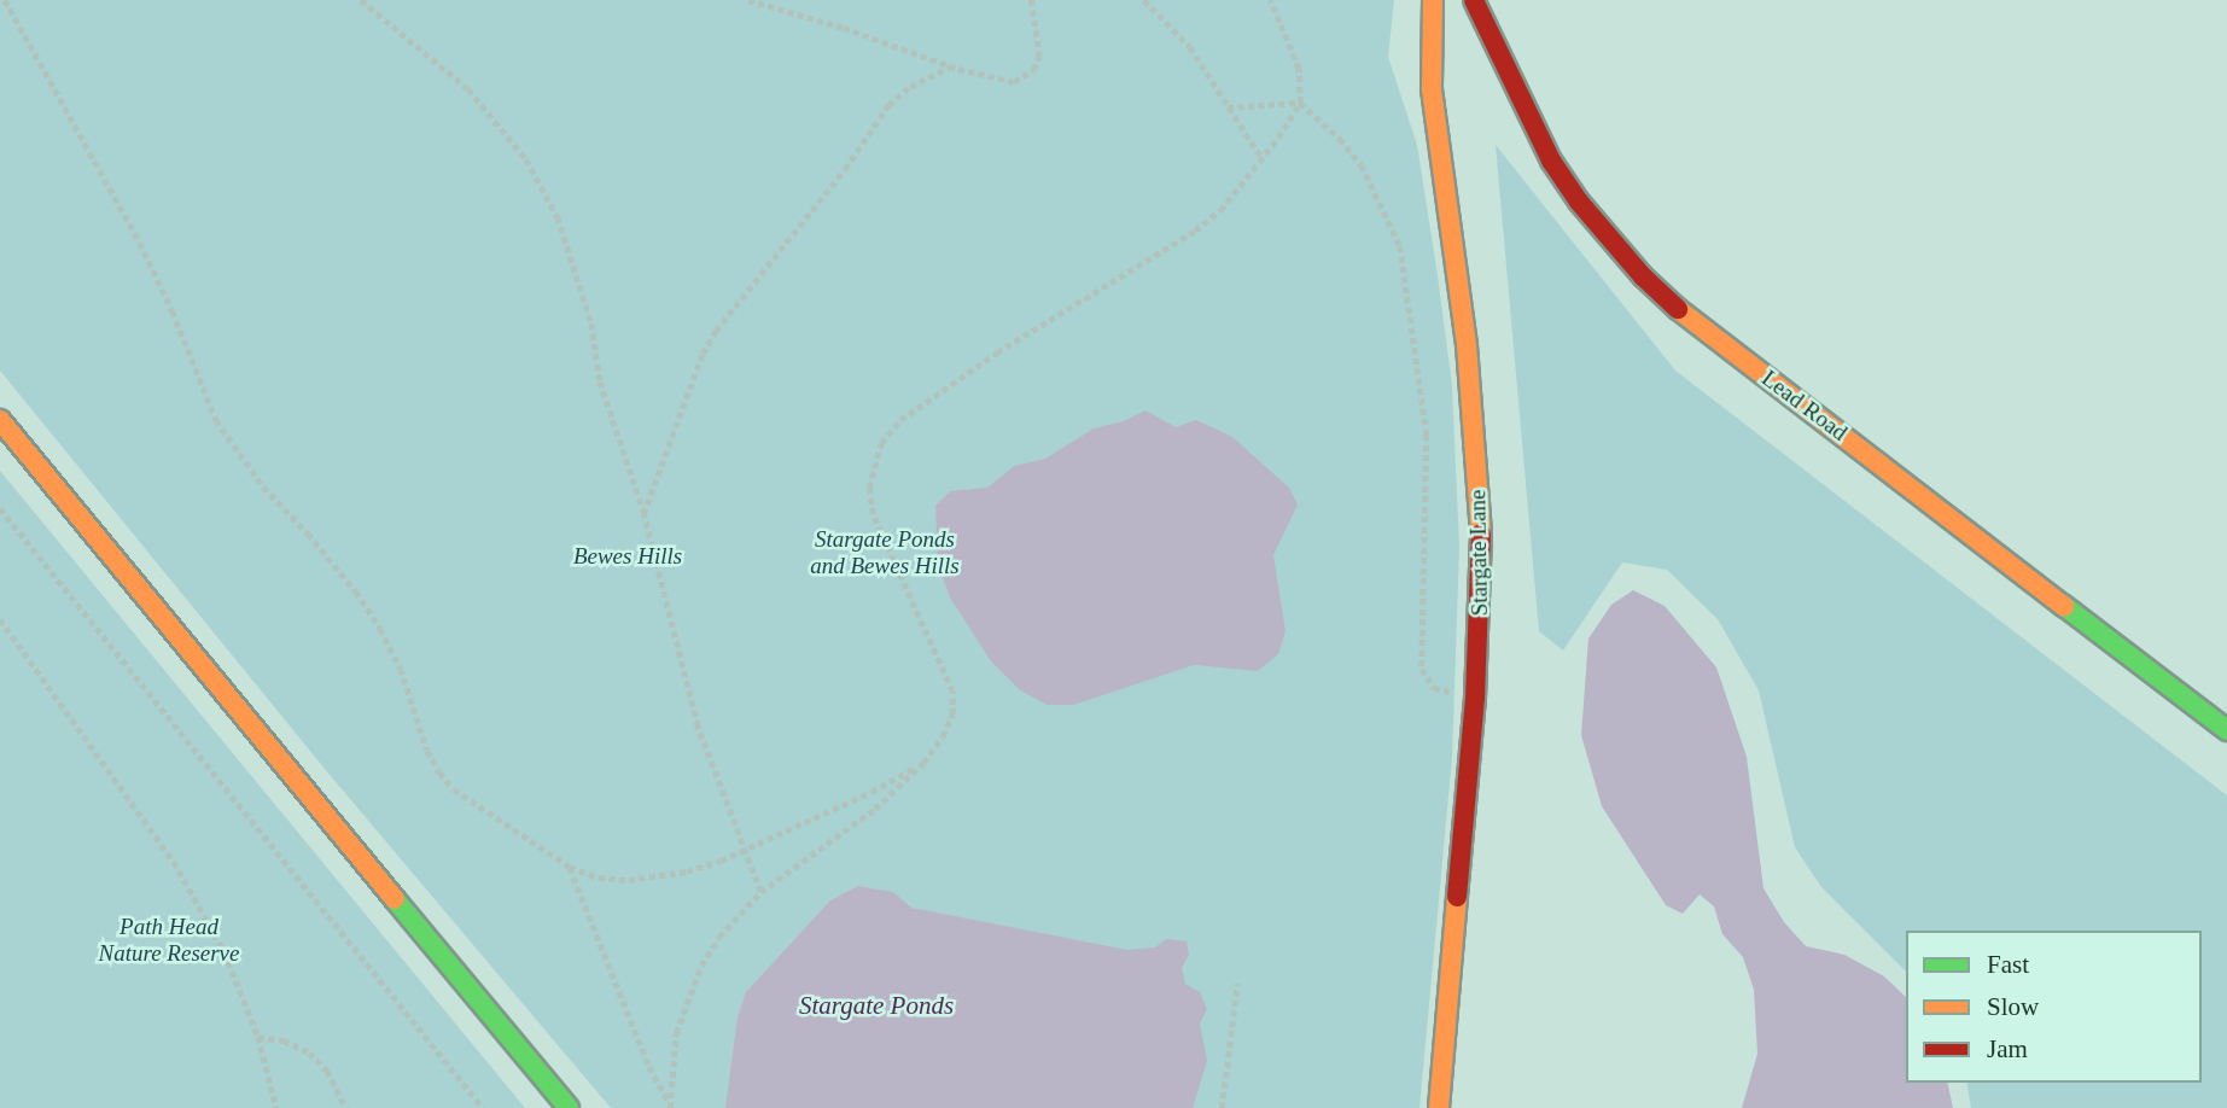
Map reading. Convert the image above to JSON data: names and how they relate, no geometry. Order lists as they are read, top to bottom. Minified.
{"streets":{"street":["Lead Road","Stargate Lane"]},"water":["Stargate Ponds"],"parks":["Stargate Ponds and Bewes Hills","Bewes Hills","Path Head Nature Reserve"],"legend":["Fast","Slow","Jam"]}
